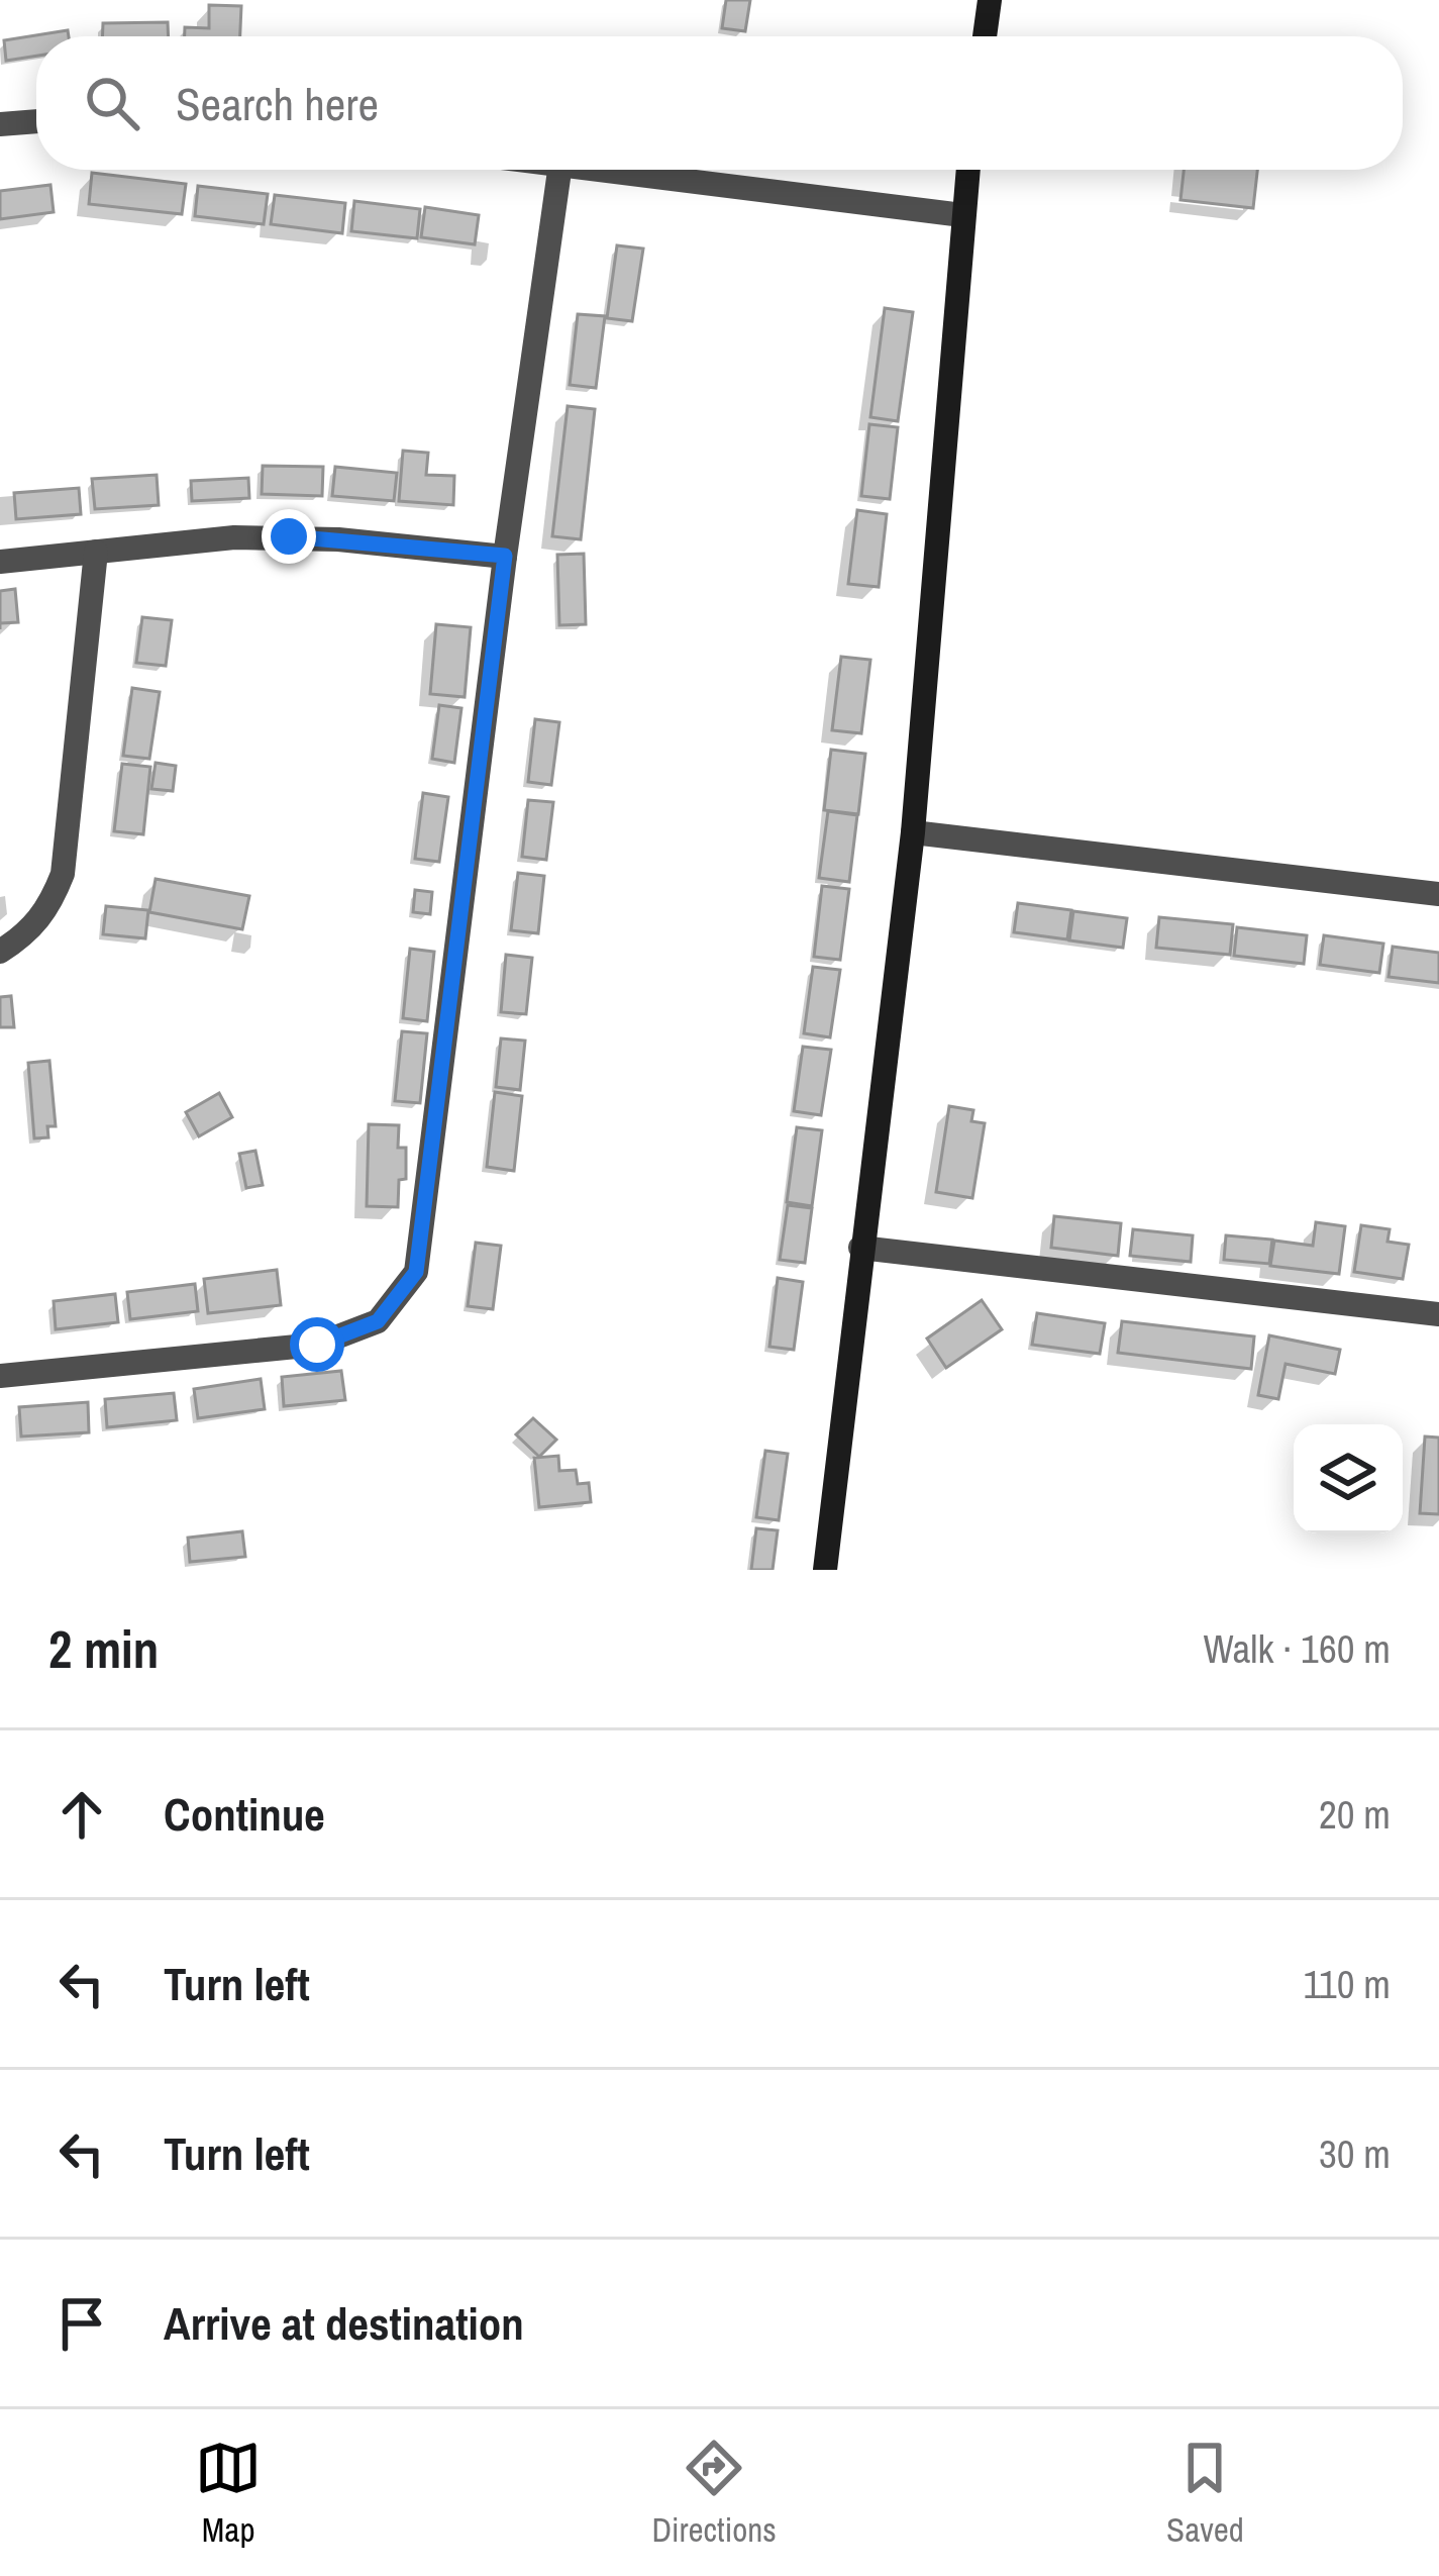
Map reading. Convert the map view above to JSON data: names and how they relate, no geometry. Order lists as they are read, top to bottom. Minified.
{"page":{"search":"Search here","heading":["2 min","Walk · 160 m"],"list":[["Continue","20 m"],["Turn left","110 m"],["Turn left","30 m"],"Arrive at destination"],"nav":["Map","Directions","Saved"]}}
